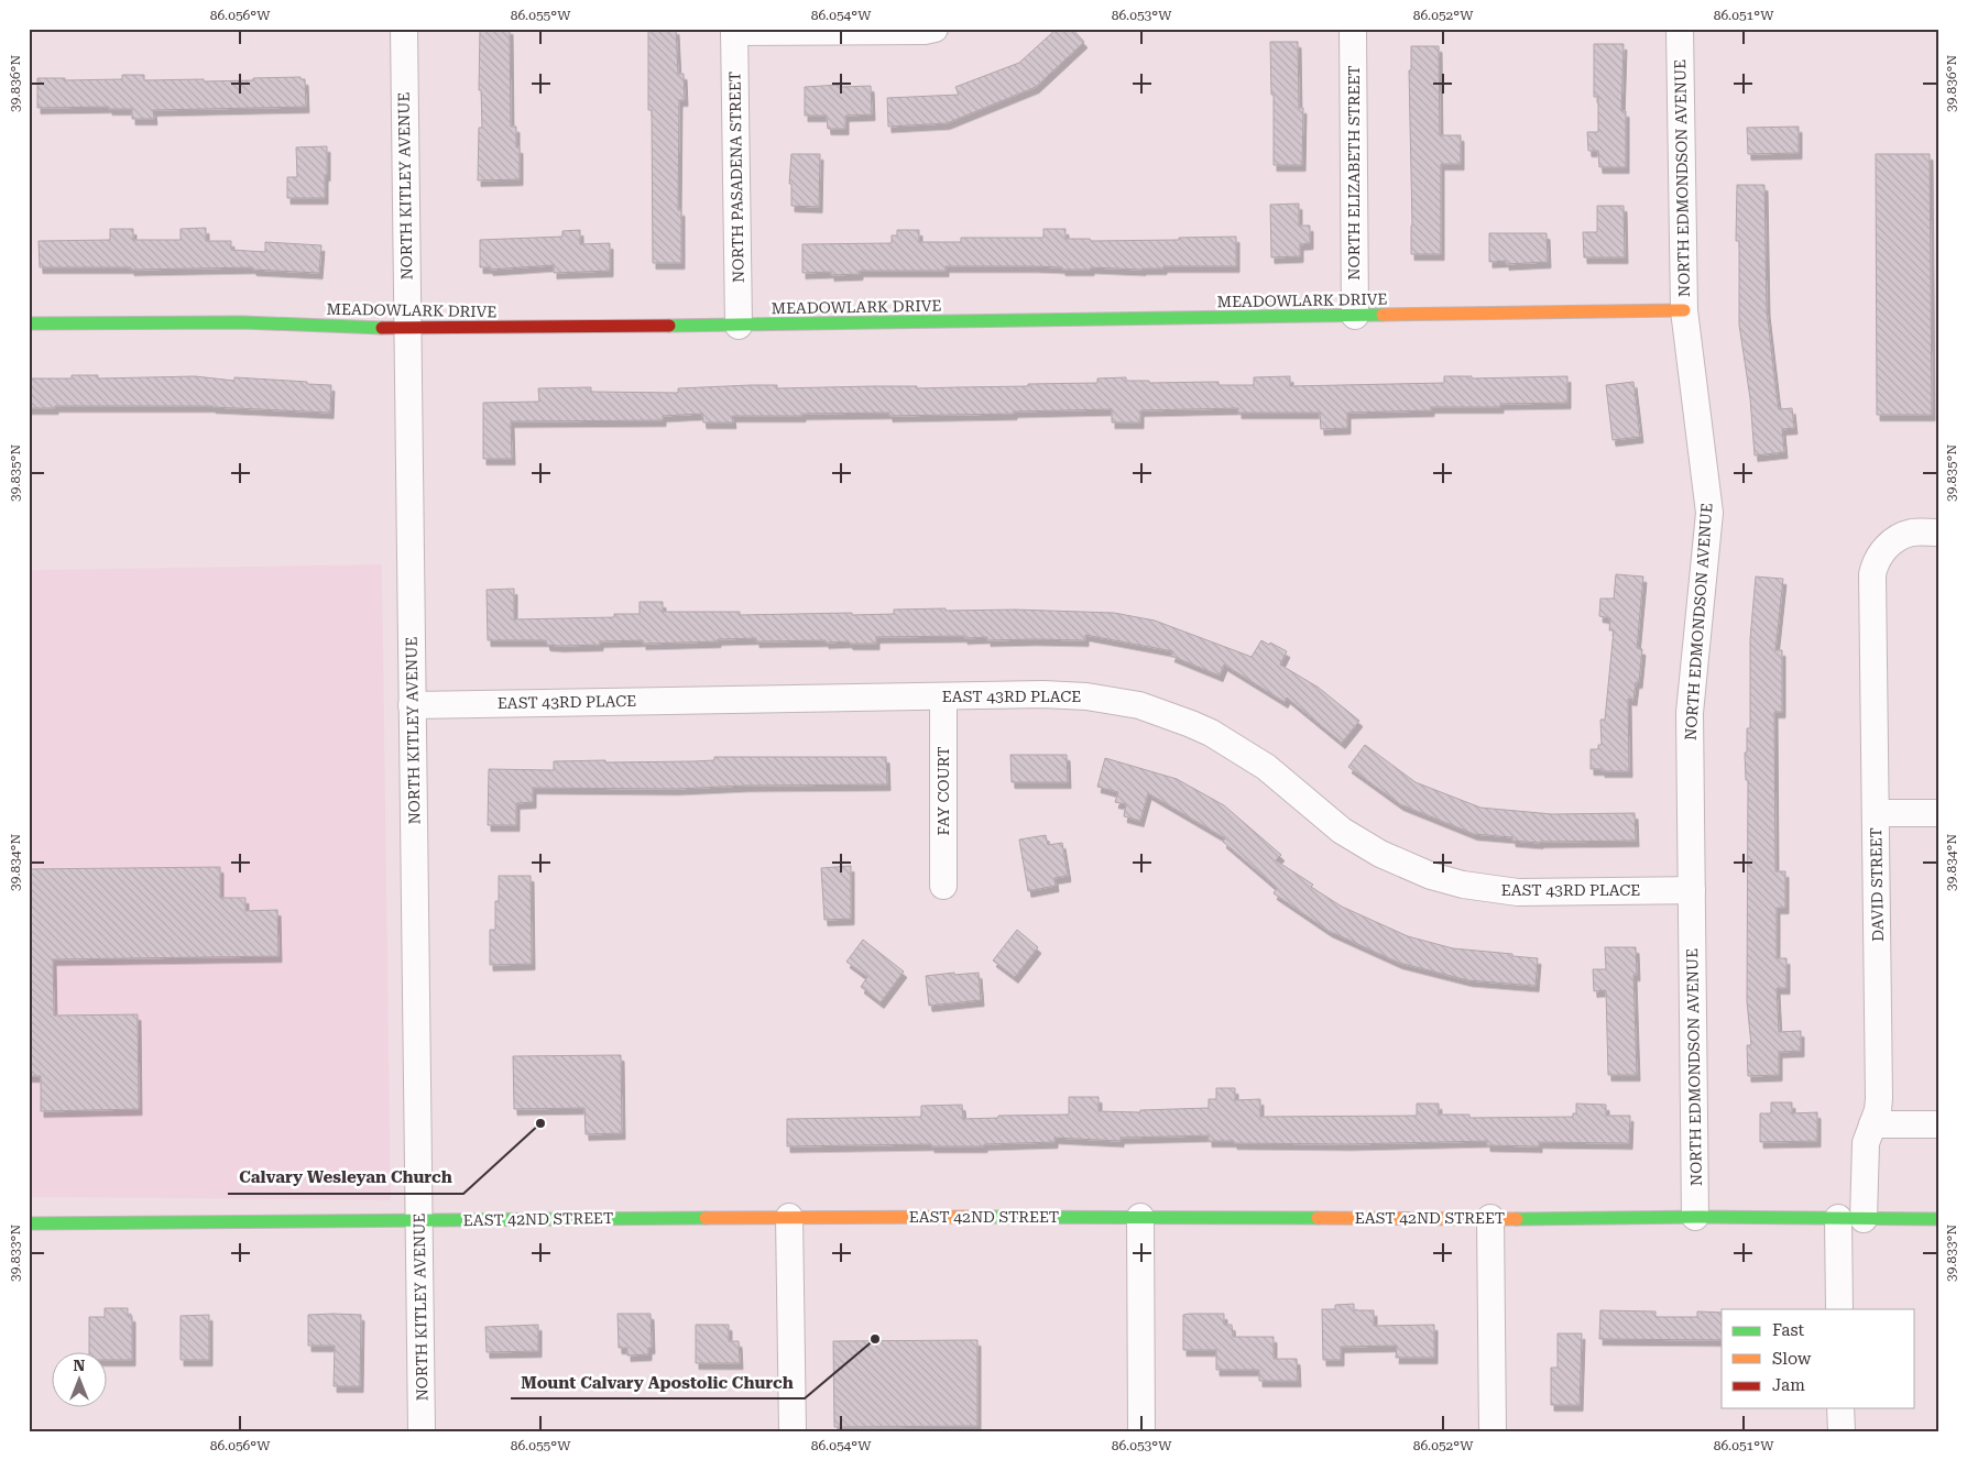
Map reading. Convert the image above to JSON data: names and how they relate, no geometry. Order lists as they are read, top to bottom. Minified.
{"streets":{"street":["NORTH ELIZABETH STREET","NORTH PASADENA STREET","NORTH EDMONDSON AVENUE","NORTH KITLEY AVENUE","MEADOWLARK DRIVE","EAST 43RD PLACE","FAY COURT","DAVID STREET","EAST 42ND STREET"]},"crossings":[["NORTH ELIZABETH STREET","MEADOWLARK DRIVE"],["NORTH PASADENA STREET","MEADOWLARK DRIVE"],["NORTH EDMONDSON AVENUE","MEADOWLARK DRIVE"],["NORTH EDMONDSON AVENUE","EAST 43RD PLACE"],["NORTH EDMONDSON AVENUE","EAST 42ND STREET"],["NORTH KITLEY AVENUE","MEADOWLARK DRIVE"],["NORTH KITLEY AVENUE","EAST 43RD PLACE"],["NORTH KITLEY AVENUE","EAST 42ND STREET"],["EAST 43RD PLACE","FAY COURT"],["DAVID STREET","EAST 42ND STREET"]],"places":["Calvary Wesleyan Church","Mount Calvary Apostolic Church"],"legend":["Fast","Slow","Jam"],"north":"top","coordinates":["86.056°W","86.055°W","86.054°W","86.053°W","86.052°W","86.051°W","39.836°N","39.835°N","39.834°N","39.833°N"]}
